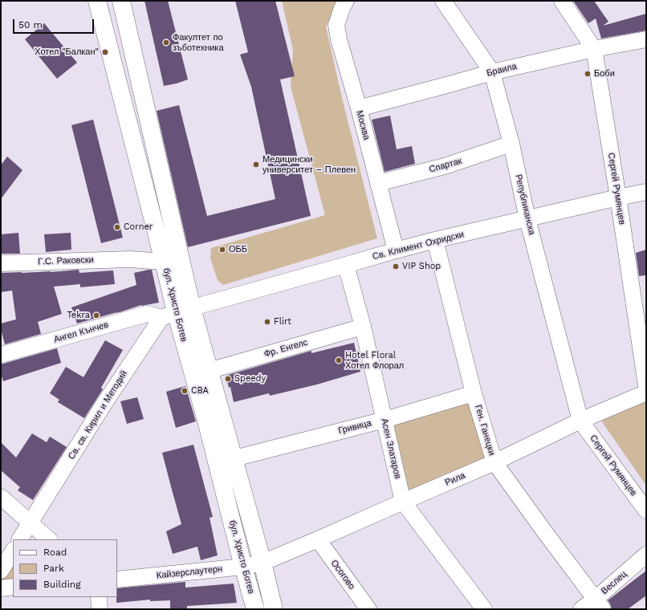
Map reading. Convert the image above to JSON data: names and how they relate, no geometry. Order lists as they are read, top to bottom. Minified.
{"streets":{"main road":["бул. Христо Ботев"],"street":["Браила","Москва","Спартак","Сергей Румянцев","Републиканска","Св. Климент Охридски","Г.С. Раковски","Ангел Кънчев","Фр. Енгелс","Св. св. Кирил и Методий","Гривица","Ген. Ганецки","Асен Златаров","Рила","Кайзерслаутерн","Осогово","Веслец"]},"crossings":[["Браила","Москва"],["Браила","Сергей Румянцев"],["Браила","Републиканска"],["Москва","Спартак"],["Москва","Св. Климент Охридски"],["Спартак","Републиканска"],["Сергей Румянцев","Републиканска"],["Сергей Румянцев","Св. Климент Охридски"],["Сергей Румянцев","Рила"],["Републиканска","Св. Климент Охридски"],["Републиканска","Рила"],["Св. Климент Охридски","бул. Христо Ботев"],["Св. Климент Охридски","Ангел Кънчев"],["Св. Климент Охридски","Св. св. Кирил и Методий"],["Св. Климент Охридски","Ген. Ганецки"],["Св. Климент Охридски","Асен Златаров"],["Г.С. Раковски","бул. Христо Ботев"],["бул. Христо Ботев","Ангел Кънчев"],["бул. Христо Ботев","Фр. Енгелс"],["бул. Христо Ботев","Св. св. Кирил и Методий"],["бул. Христо Ботев","Гривица"],["бул. Христо Ботев","Рила"],["бул. Христо Ботев","Кайзерслаутерн"],["Ангел Кънчев","Св. св. Кирил и Методий"],["Фр. Енгелс","Асен Златаров"],["Гривица","Ген. Ганецки"],["Гривица","Асен Златаров"],["Ген. Ганецки","Рила"],["Ген. Ганецки","Веслец"],["Асен Златаров","Рила"],["Рила","Кайзерслаутерн"],["Рила","Осогово"]],"places":["Факултет по зъботехника","Хотел \"Балкан\"","Боби","Медицински университет – Плевен","Corner","ОББ","VIP Shop","Tekra","Flirt","Hotel Floral Хотел Флорал","Speedy","CBA"],"legend":["Road","Park","Building"],"scale_bar":"50 m"}
